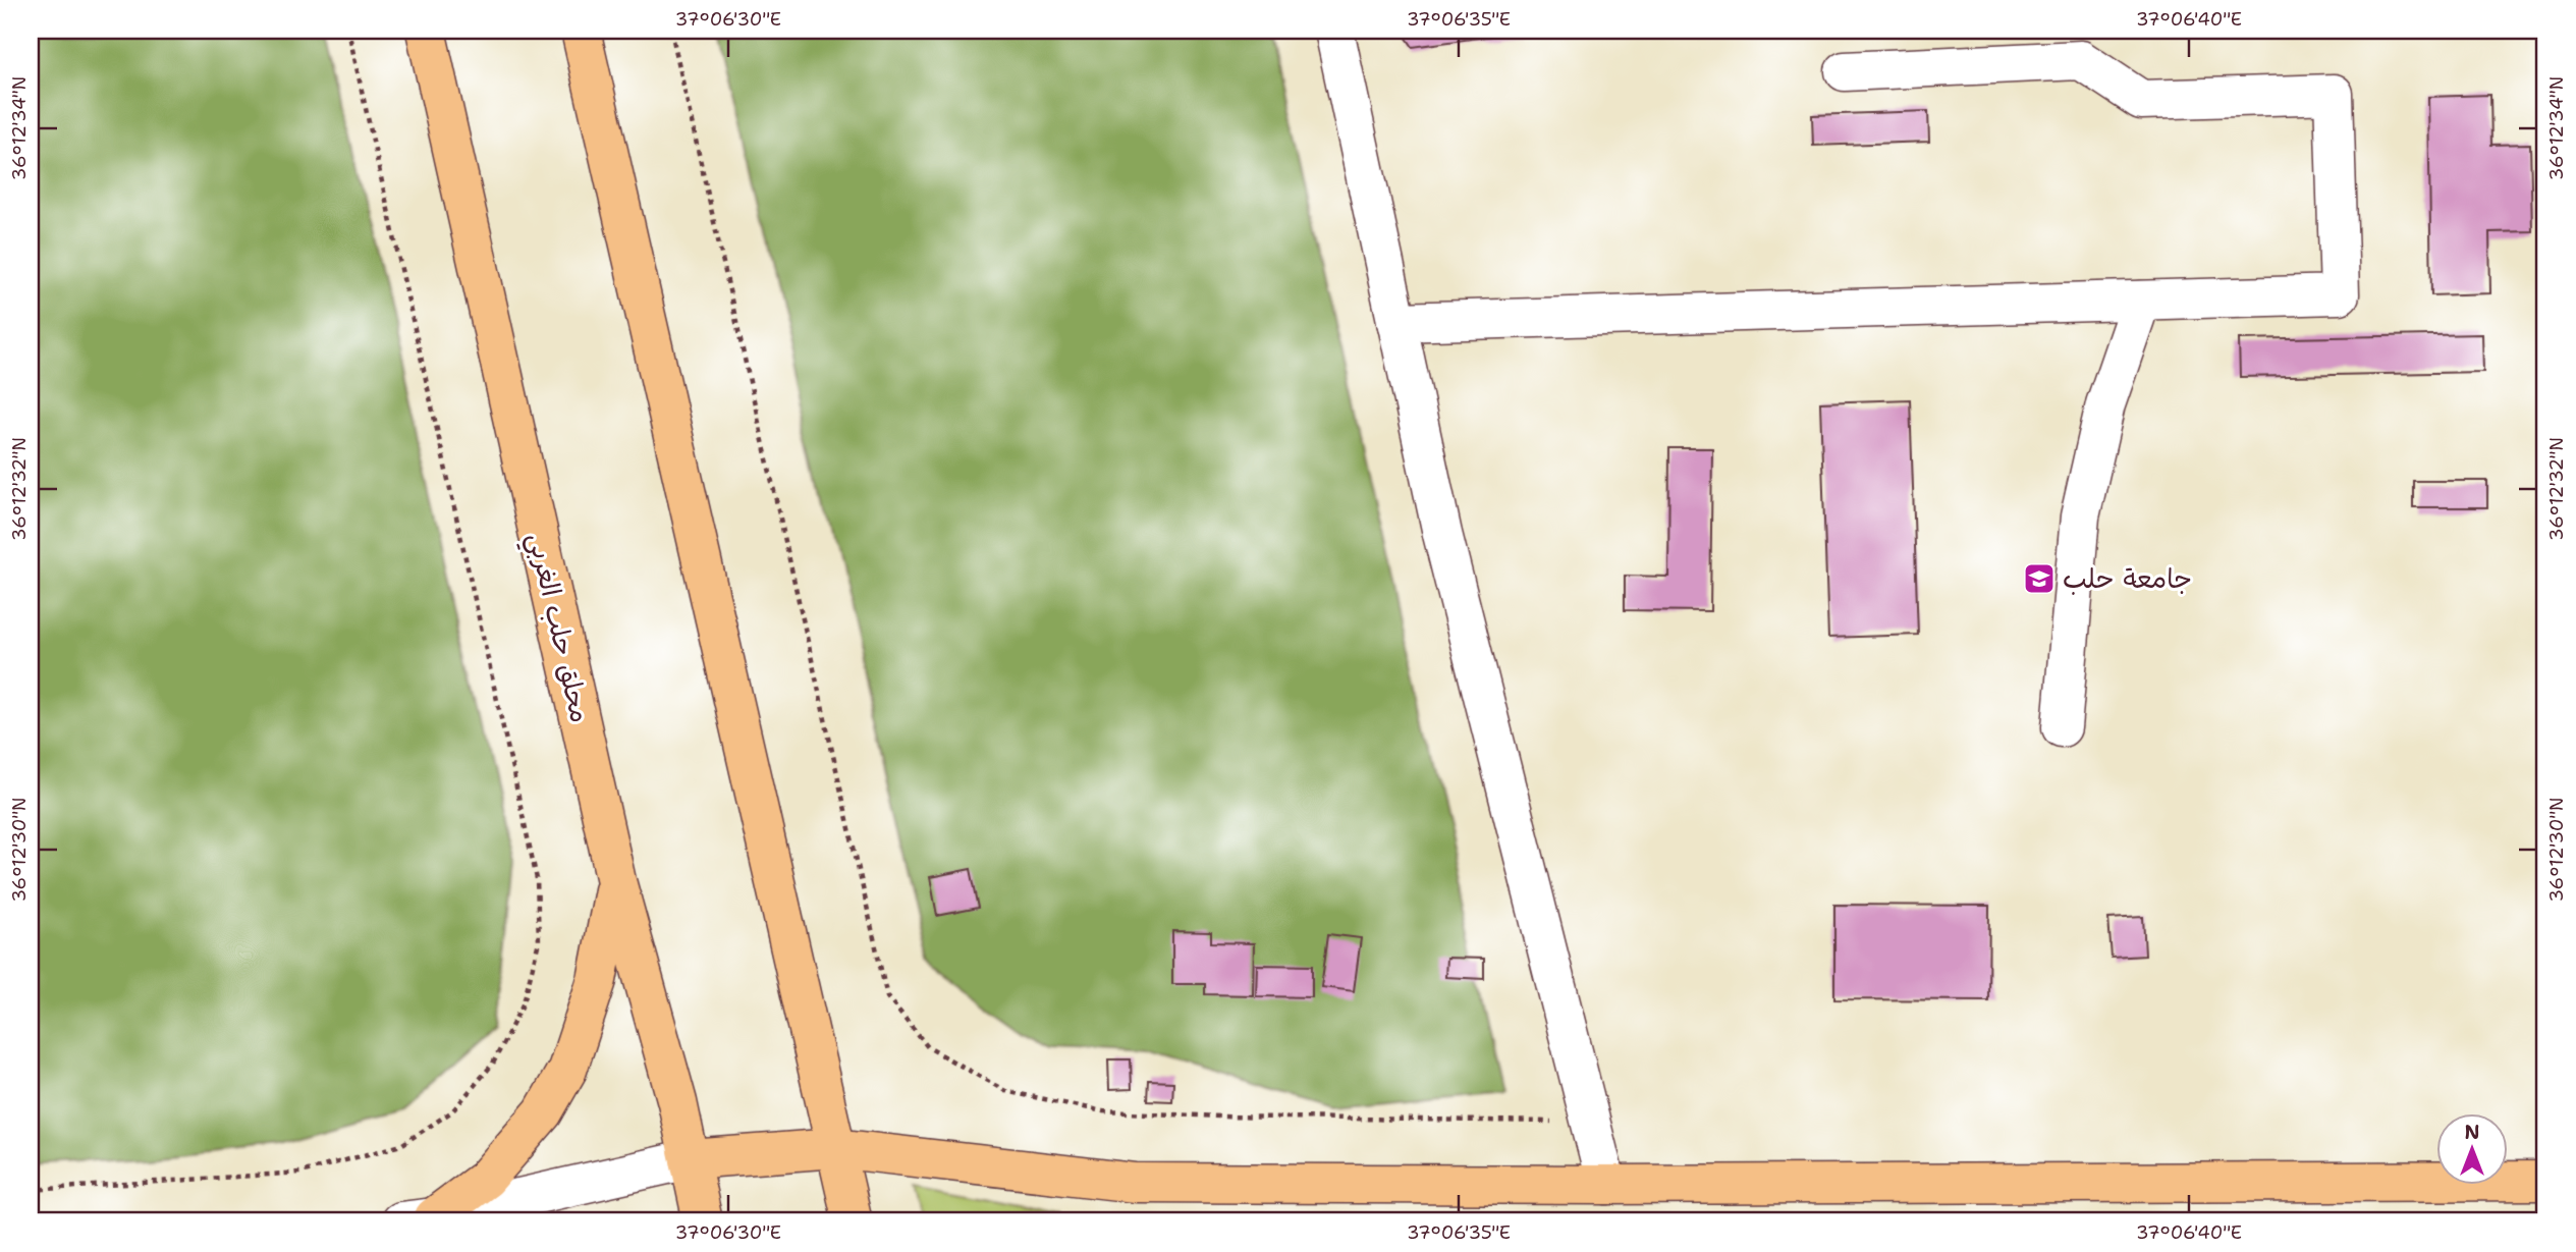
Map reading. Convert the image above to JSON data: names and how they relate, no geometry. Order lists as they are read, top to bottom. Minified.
{"streets":{"main road":["محلق حلب الغربي"]},"places":{"school or university":["جامعة حلب"]},"north":"top","coordinates":["37°06'30\"E","37°06'35\"E","37°06'40\"E","36°12'34\"N","36°12'32\"N","36°12'30\"N"]}
